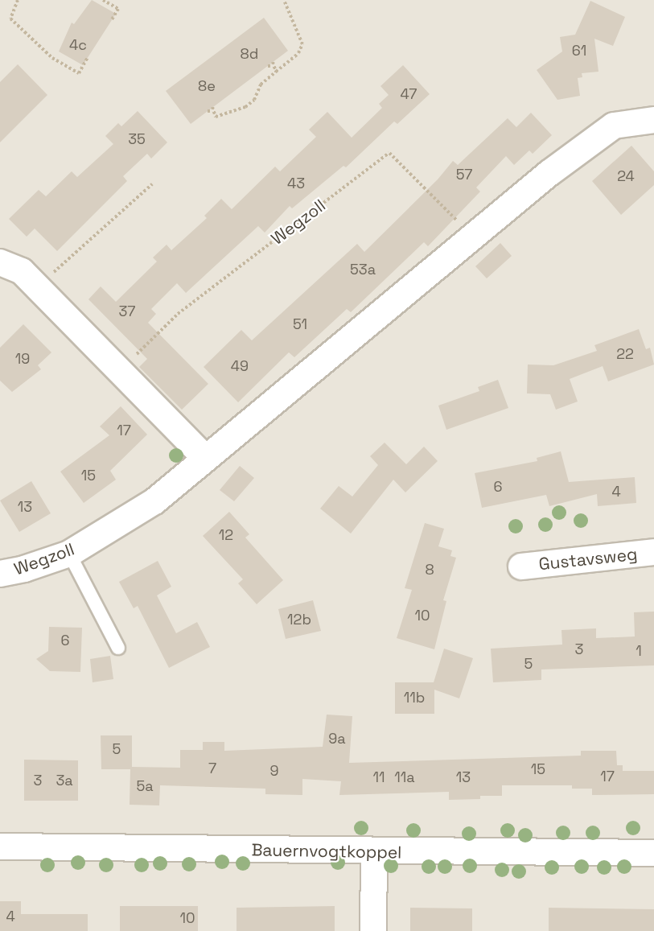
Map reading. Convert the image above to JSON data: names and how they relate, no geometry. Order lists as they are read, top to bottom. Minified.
{"streets":{"street":["Wegzoll","Gustavsweg","Bauernvogtkoppel"]},"house_numbers":["4c","61","8d","8e","47","35","57","24","43","53a","37","51","22","19","49","17","15","6","4","13","12","8","10","12b","6","3","1","5","11b","9a","5","7","15","9","17","11","11a","13","3","3a","5a","4","10"]}
